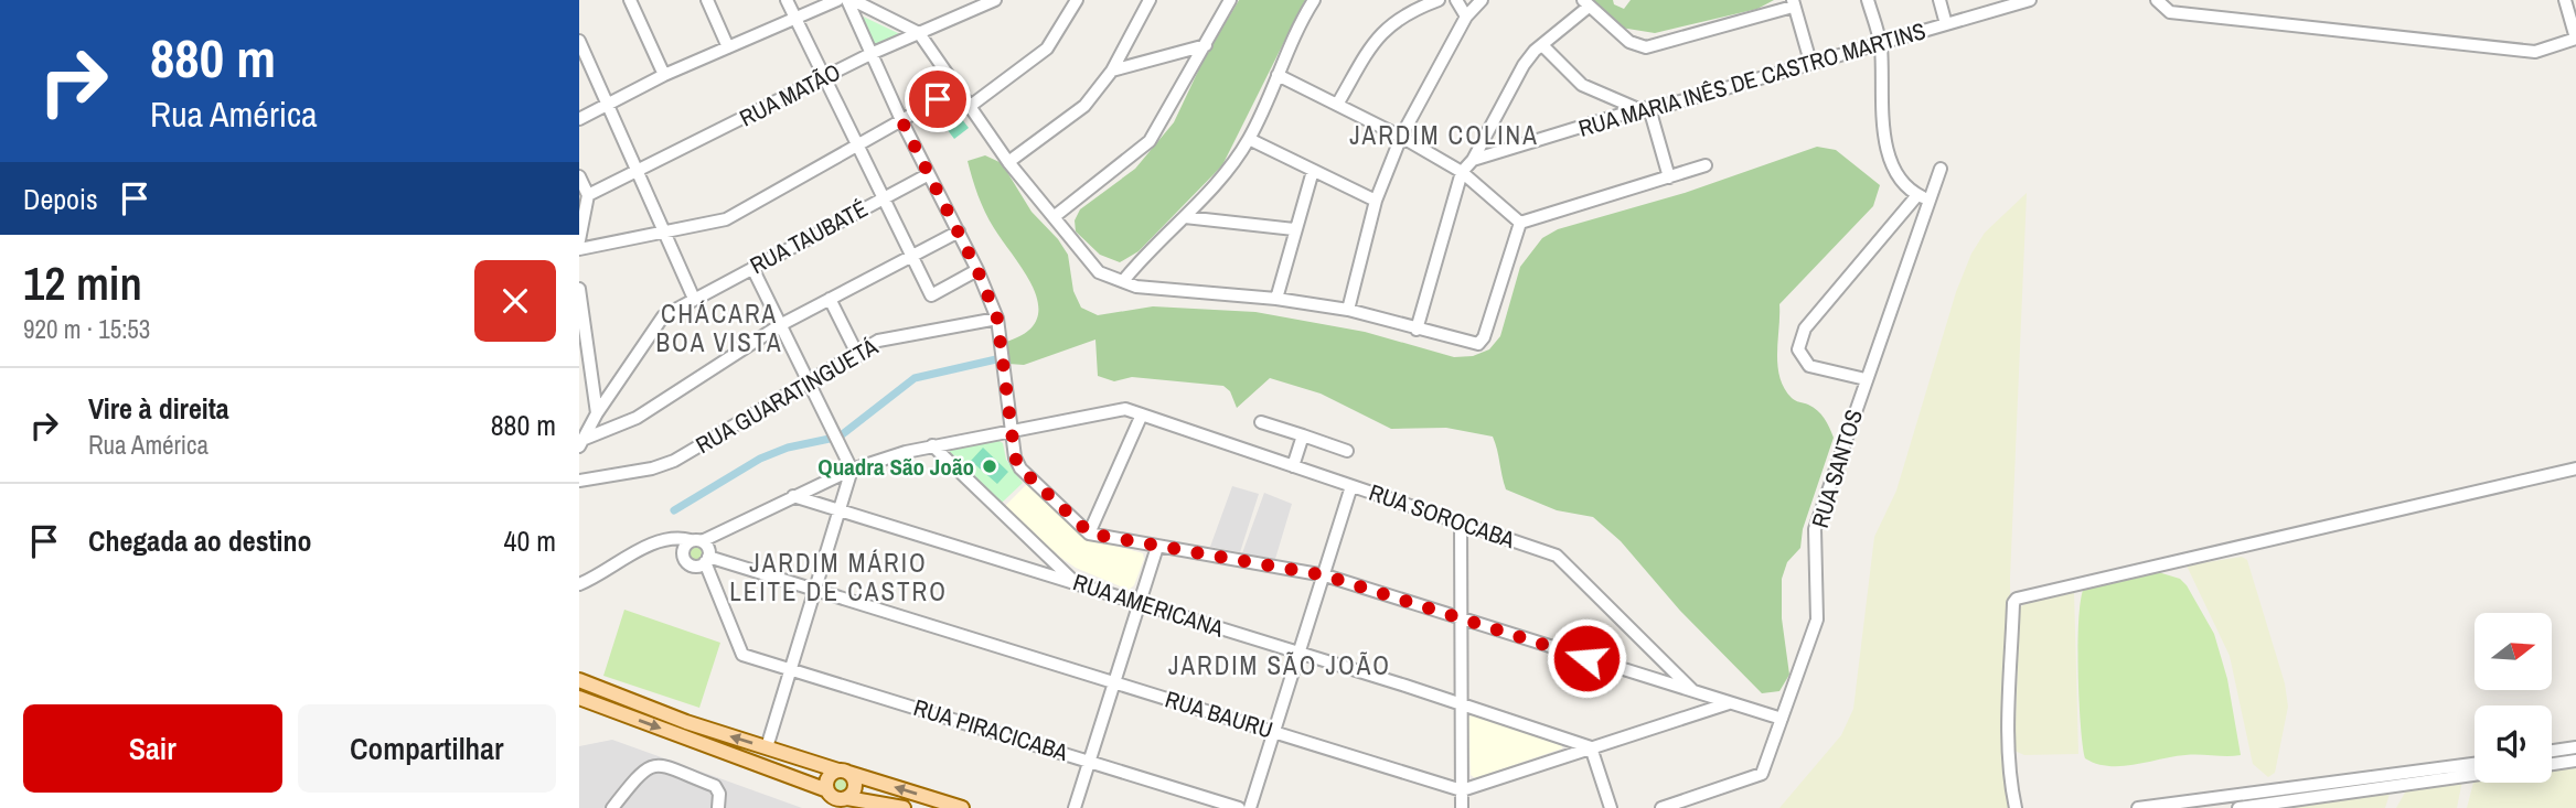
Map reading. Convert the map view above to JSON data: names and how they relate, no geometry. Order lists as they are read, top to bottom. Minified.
{"streets":{"street":["RUA MARIA INÊS DE CASTRO MARTINS","RUA MATÃO","RUA TAUBATÉ","RUA GUARATINGUETÁ","RUA SANTOS","RUA SOROCABA","RUA AMERICANA","RUA BAURU","RUA PIRACICABA"]},"crossings":[["RUA SOROCABA","RUA AMERICANA"],["RUA SOROCABA","RUA BAURU"],["RUA SOROCABA","RUA PIRACICABA"],["RUA BAURU","RUA PIRACICABA"]],"districts":["JARDIM COLINA","CHÁCARA BOA VISTA","JARDIM MÁRIO LEITE DE CASTRO","JARDIM SÃO JOÃO"],"places":["Quadra São João"],"north":"right","page":{"turn":["880 m","Rua América"],"then":"Depois","heading":["12 min","920 m · 15:53"],"list":[{"name":"Vire à direita","note":"Rua América","value":"880 m"},{"name":"Chegada ao destino","value":"40 m"}],"buttons":["Sair","Compartilhar"]}}
